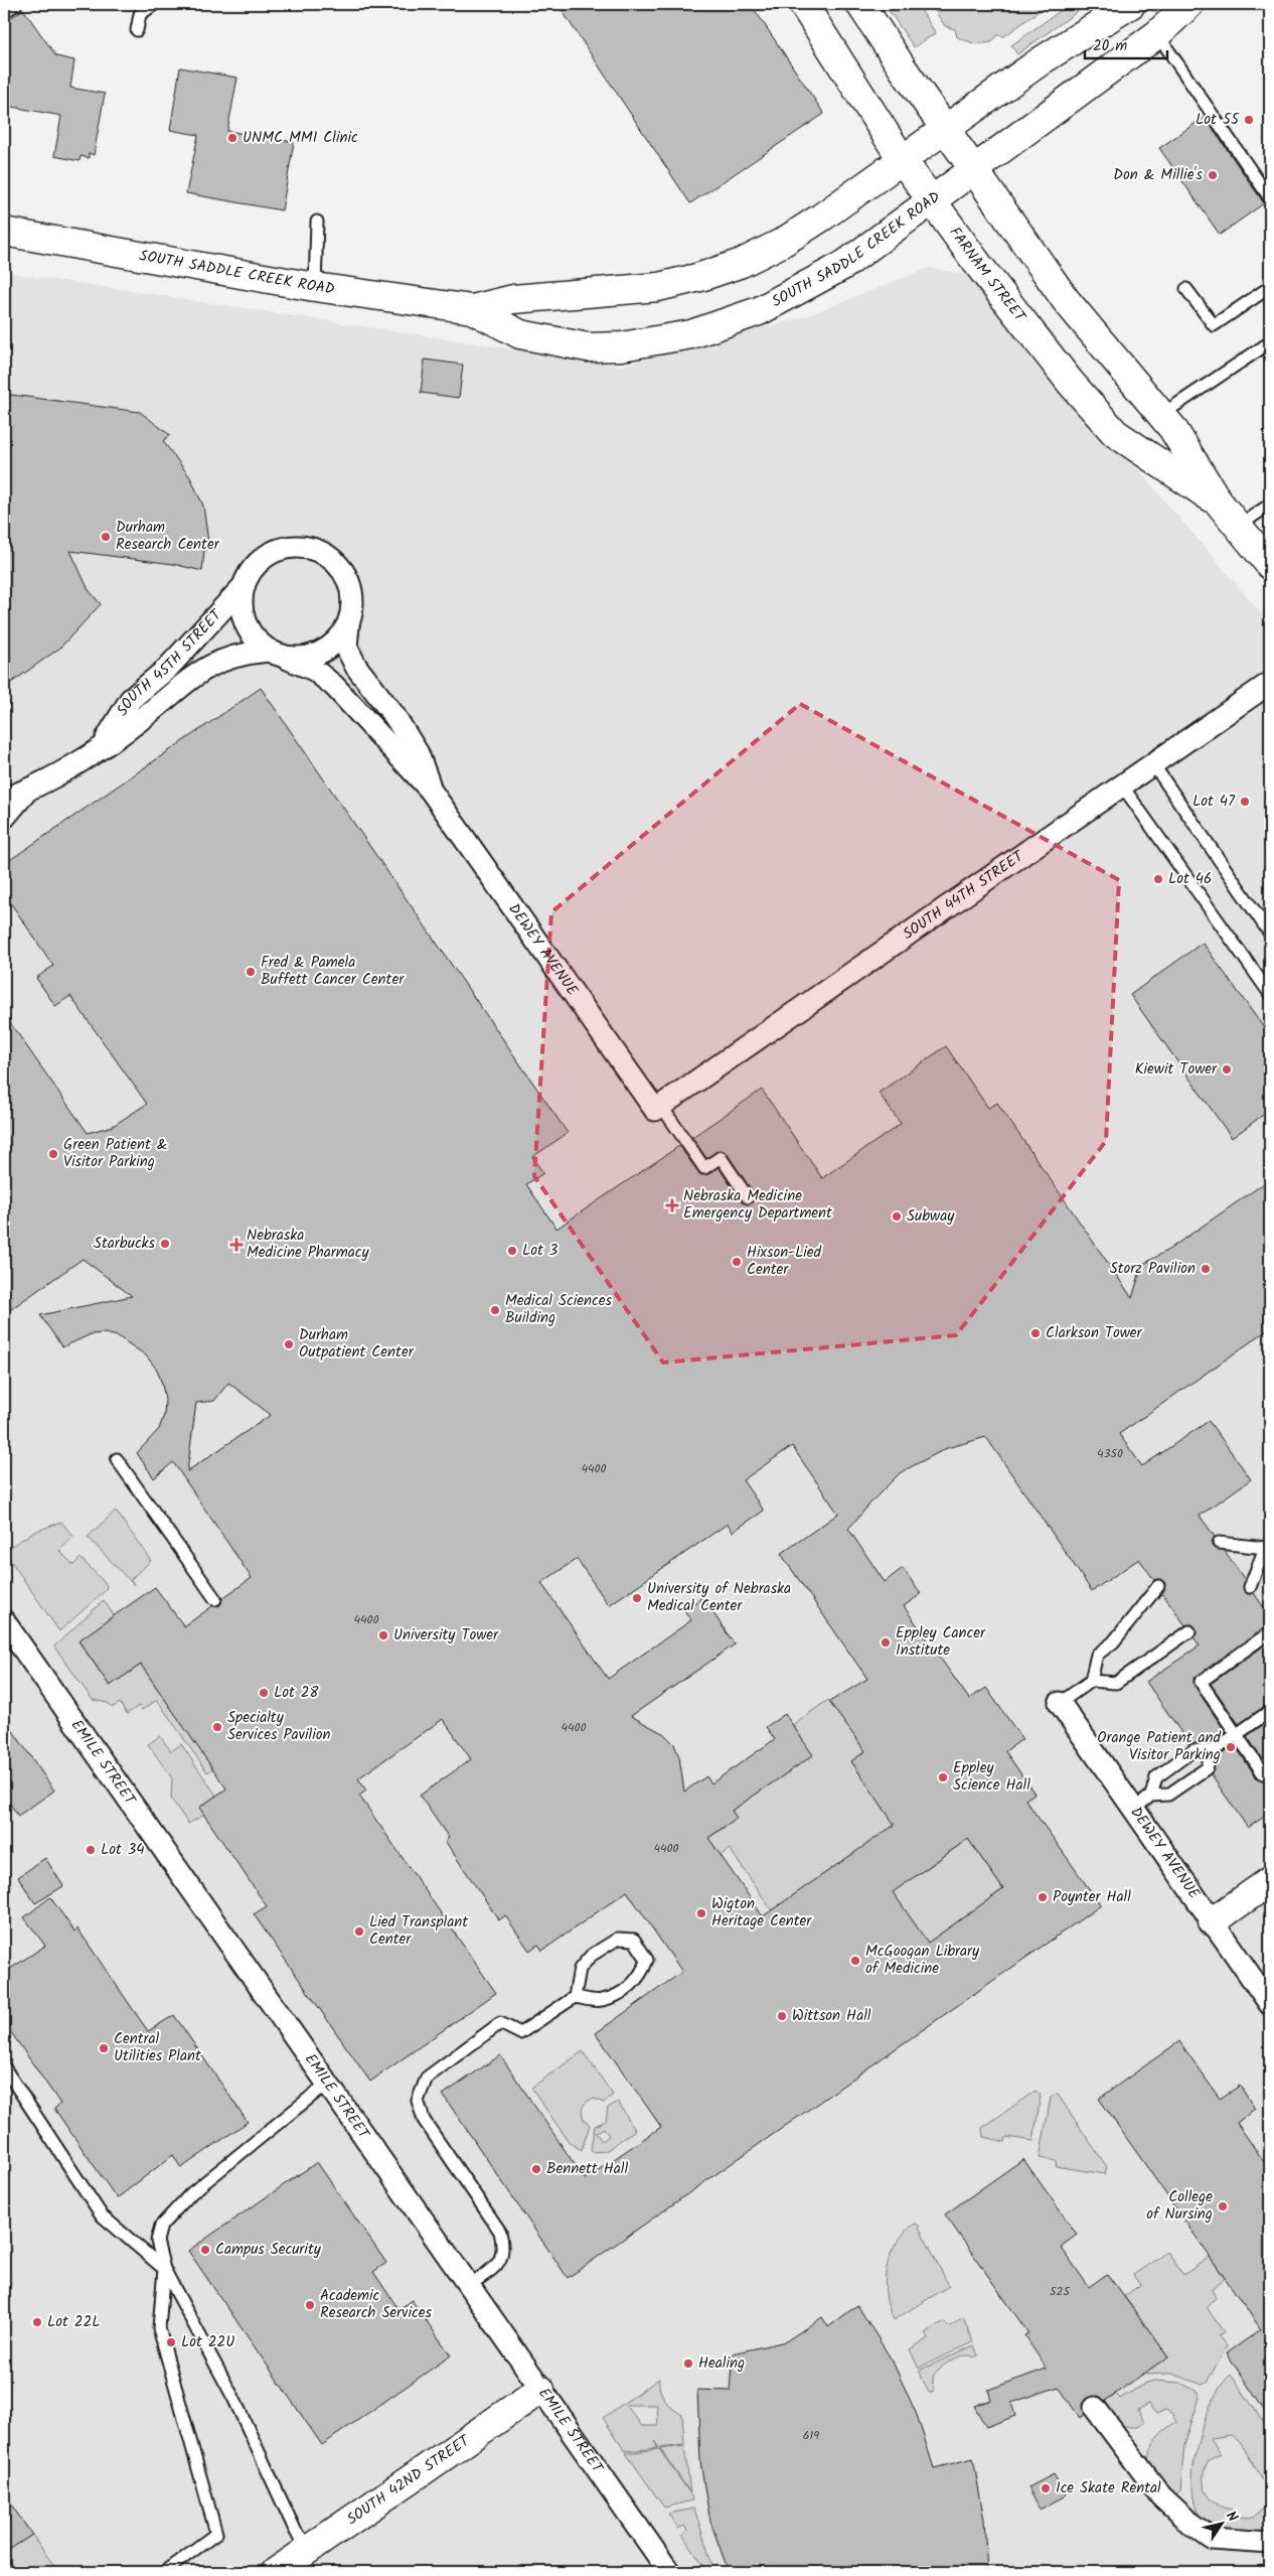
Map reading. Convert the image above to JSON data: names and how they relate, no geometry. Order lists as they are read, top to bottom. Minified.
{"streets":{"main road":["SOUTH SADDLE CREEK ROAD","FARNAM STREET","SOUTH 42ND STREET"],"street":["SOUTH 45TH STREET","SOUTH 44TH STREET","DEWEY AVENUE","EMILE STREET"]},"crossings":[["SOUTH SADDLE CREEK ROAD","FARNAM STREET"],["SOUTH 45TH STREET","DEWEY AVENUE"],["SOUTH 44TH STREET","DEWEY AVENUE"],["EMILE STREET","SOUTH 42ND STREET"]],"places":{"other":["Lot 55","UNMC MMI Clinic","Don & Millie's","Durham Research Center","Lot 47","Lot 46","Fred & Pamela Buffett Cancer Center","Kiewit Tower","Green Patient & Visitor Parking","Subway","Starbucks","Lot 3","Hixson-Lied Center","Storz Pavilion","Medical Sciences Building","Clarkson Tower","Durham Outpatient Center","University of Nebraska Medical Center","University Tower","Eppley Cancer Institute","Lot 28","Specialty Services Pavilion","Orange Patient and Visitor Parking","Eppley Science Hall","Lot 34","Poynter Hall","Wigton Heritage Center","Lied Transplant Center","McGoogan Library of Medicine","Wittson Hall","Central Utilities Plant","Bennett Hall","College of Nursing","Campus Security","Academic Research Services","Lot 22L","Lot 22U","Healing","Ice Skate Rental"],"health":["Nebraska Medicine Emergency Department","Nebraska Medicine Pharmacy"]},"house_numbers":["4350","4400","4400","4400","4400","525","619"],"scale_bar":"20 m","north":"top right"}
